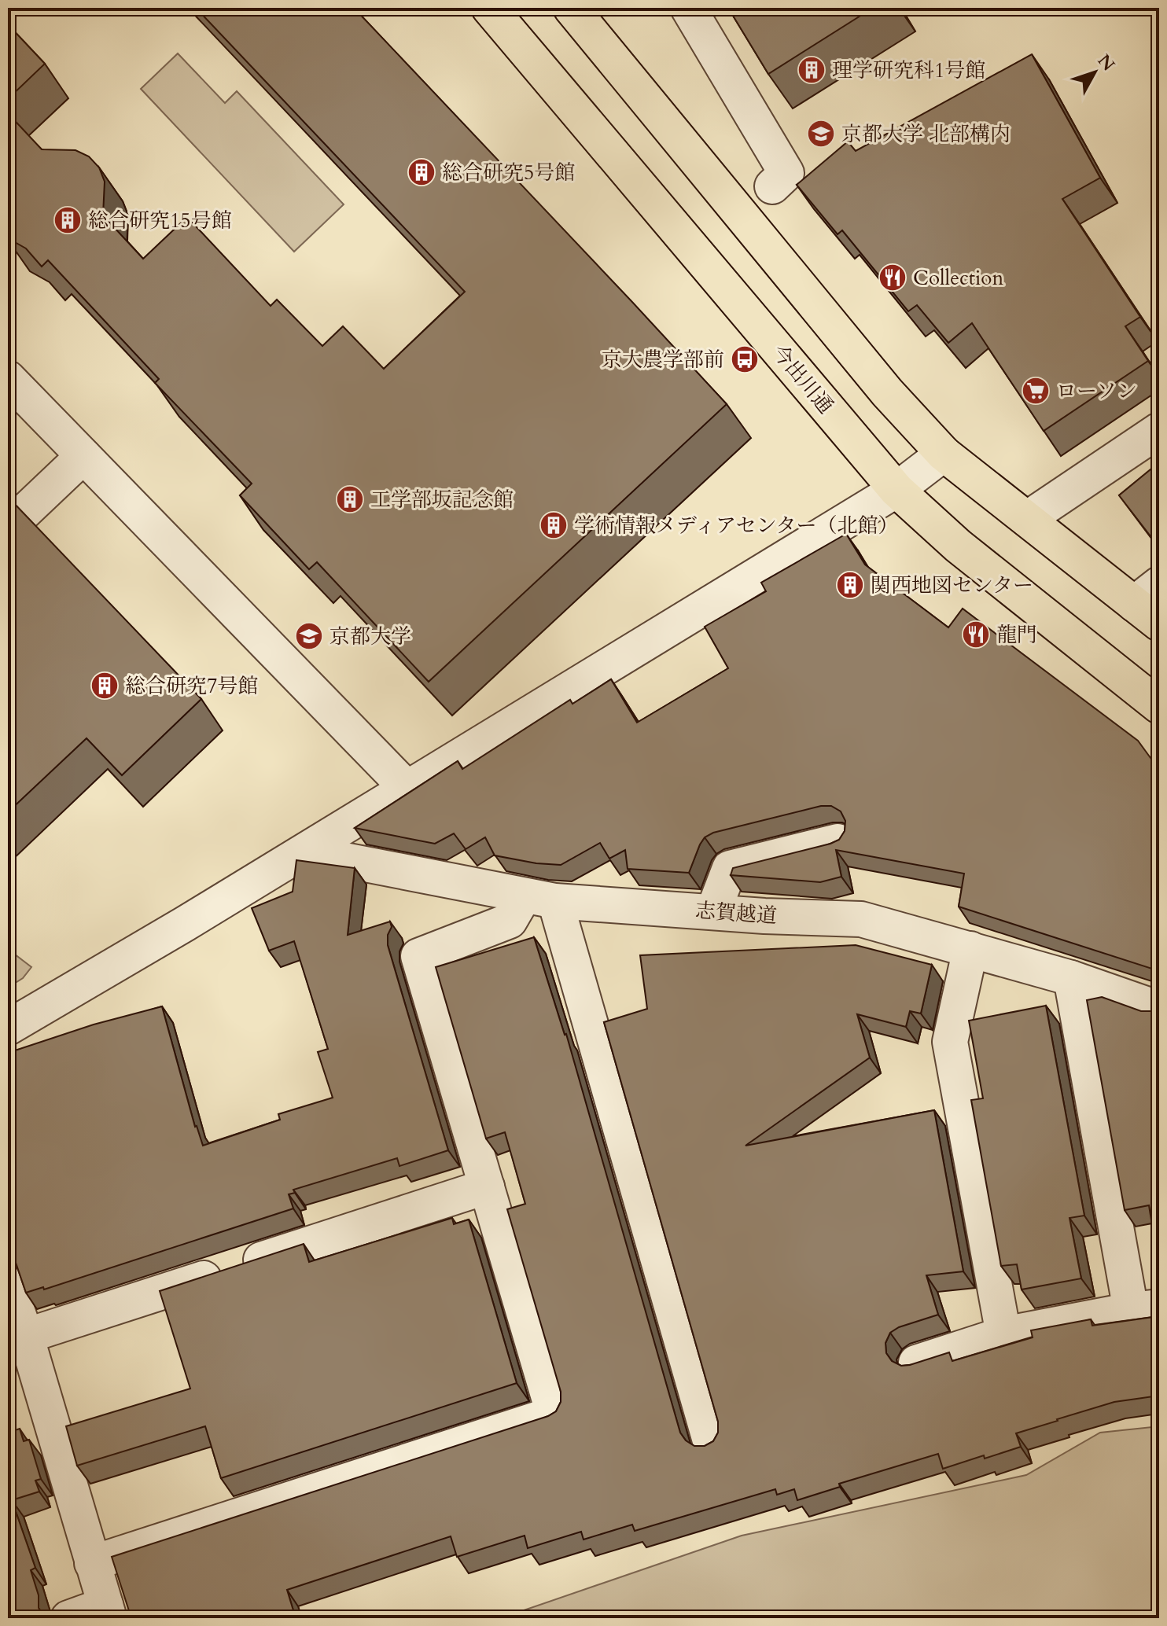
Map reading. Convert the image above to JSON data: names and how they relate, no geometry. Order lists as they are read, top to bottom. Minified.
{"streets":{"main road":["今出川通"],"street":["志賀越道"]},"places":{"building":["理学研究科1号館","総合研究5号館","総合研究15号館","工学部坂記念館","学術情報メディアセンター（北館）","関西地図センター","総合研究7号館"],"school or university":["京都大学 北部構内","京都大学"],"restaurant":["Collection","龍門"],"bus stop":["京大農学部前"],"supermarket":["ローソン"]},"north":"top right"}
